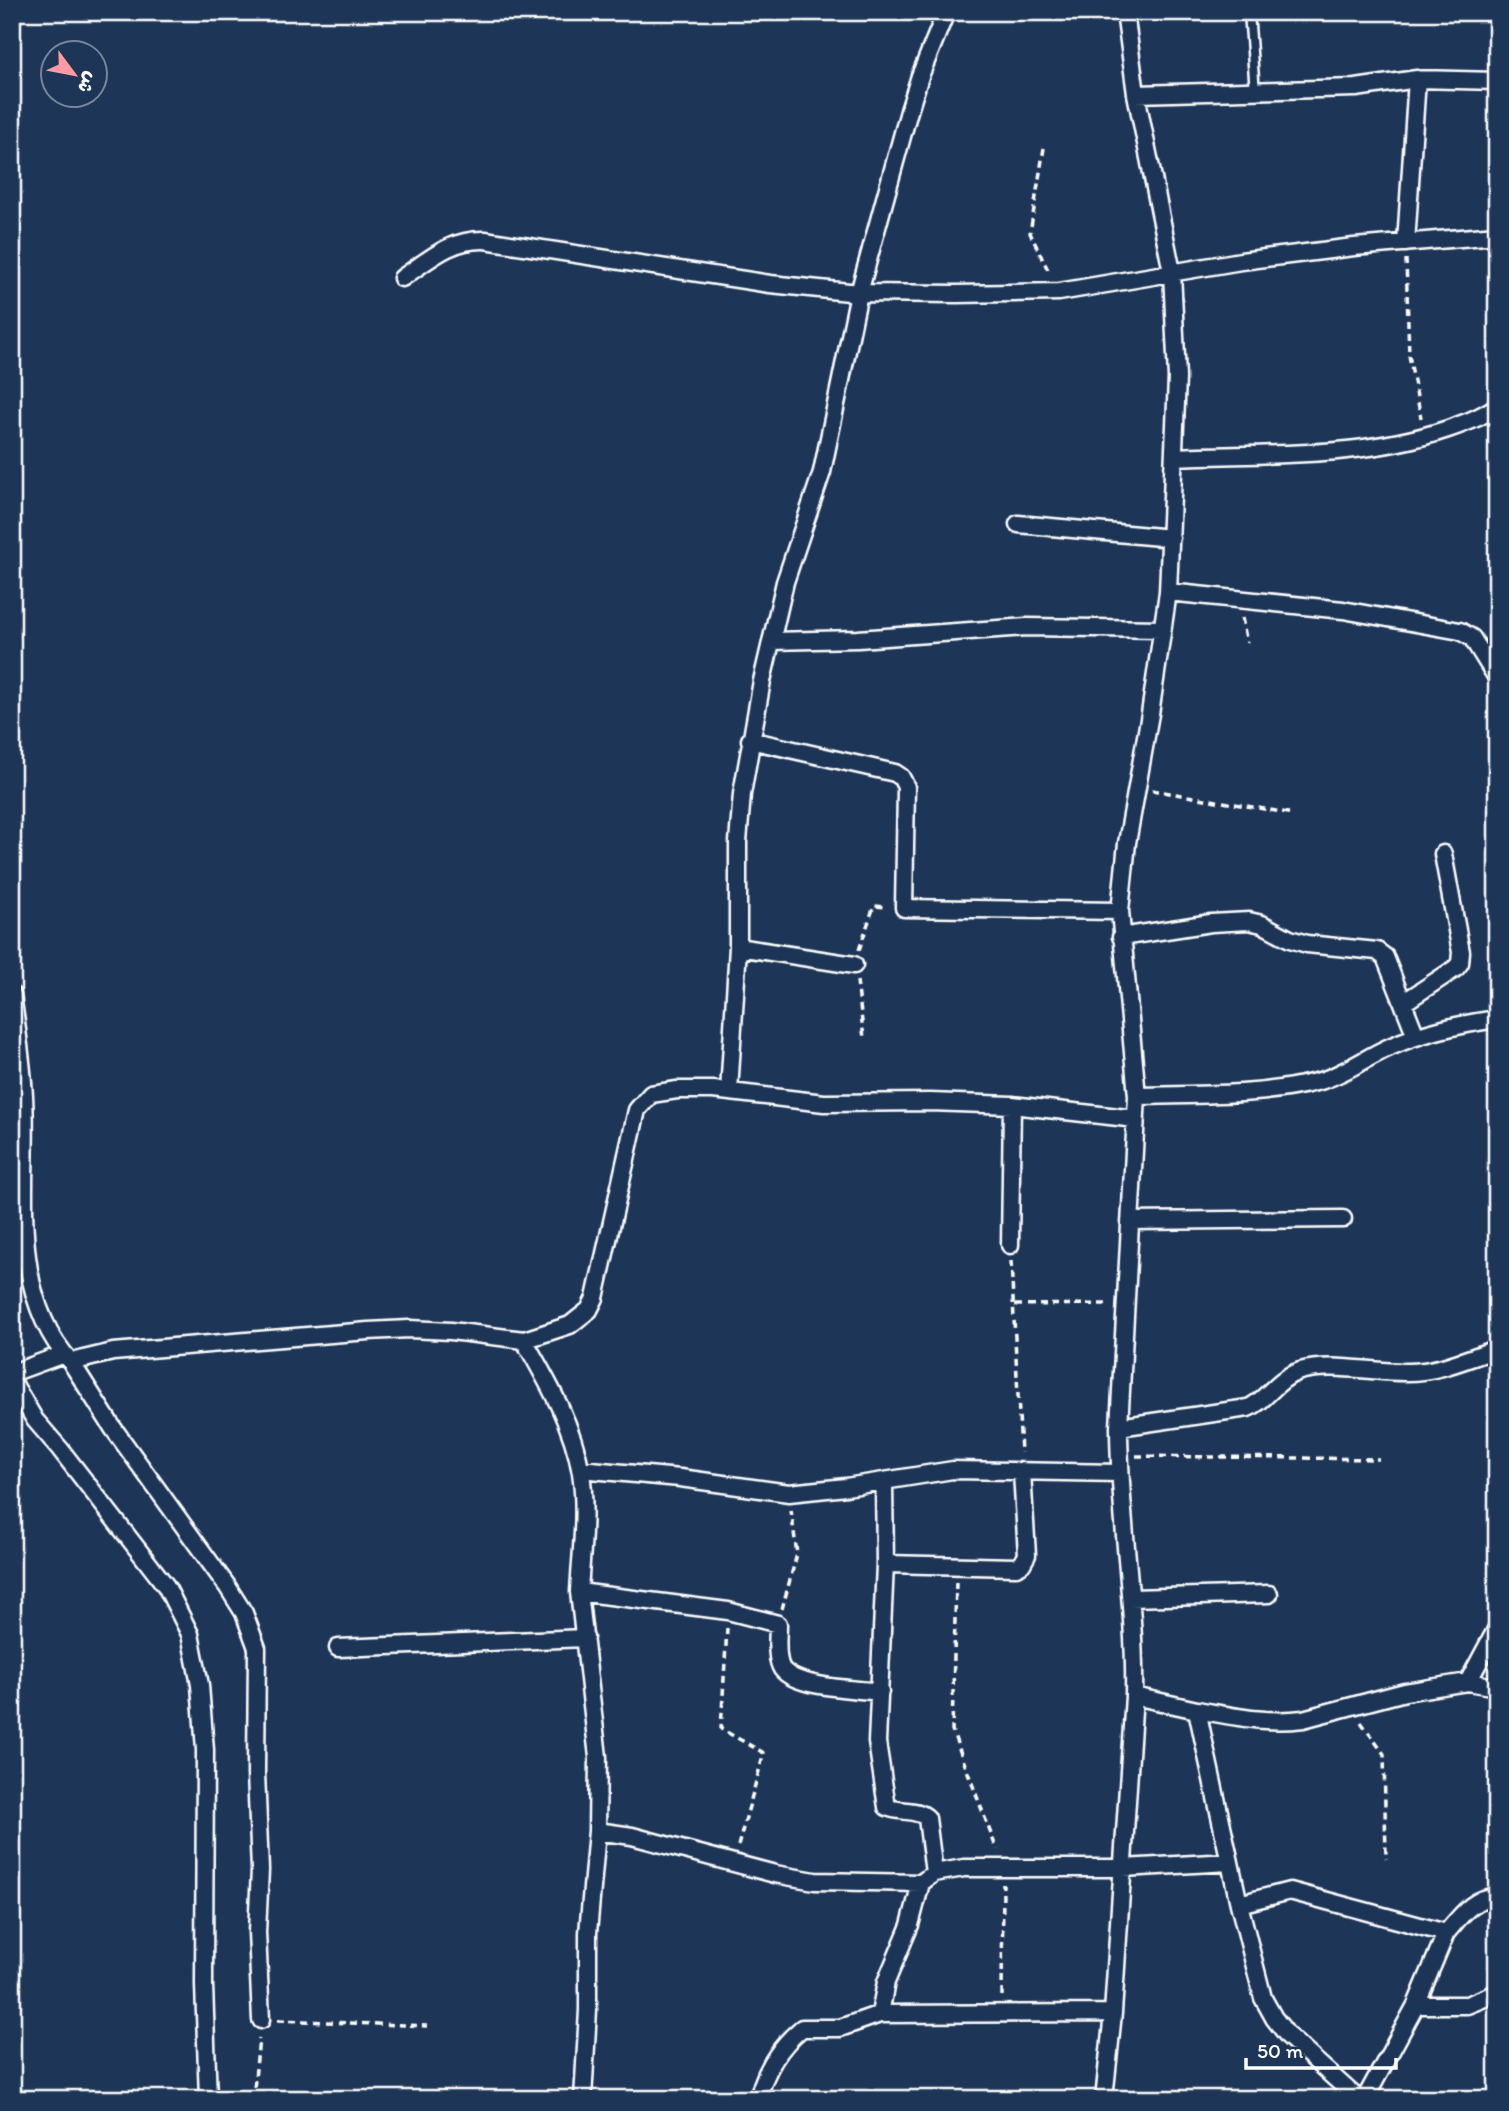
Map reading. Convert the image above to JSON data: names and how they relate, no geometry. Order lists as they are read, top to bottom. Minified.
{"scale_bar":"50 m","north":"bottom right"}
